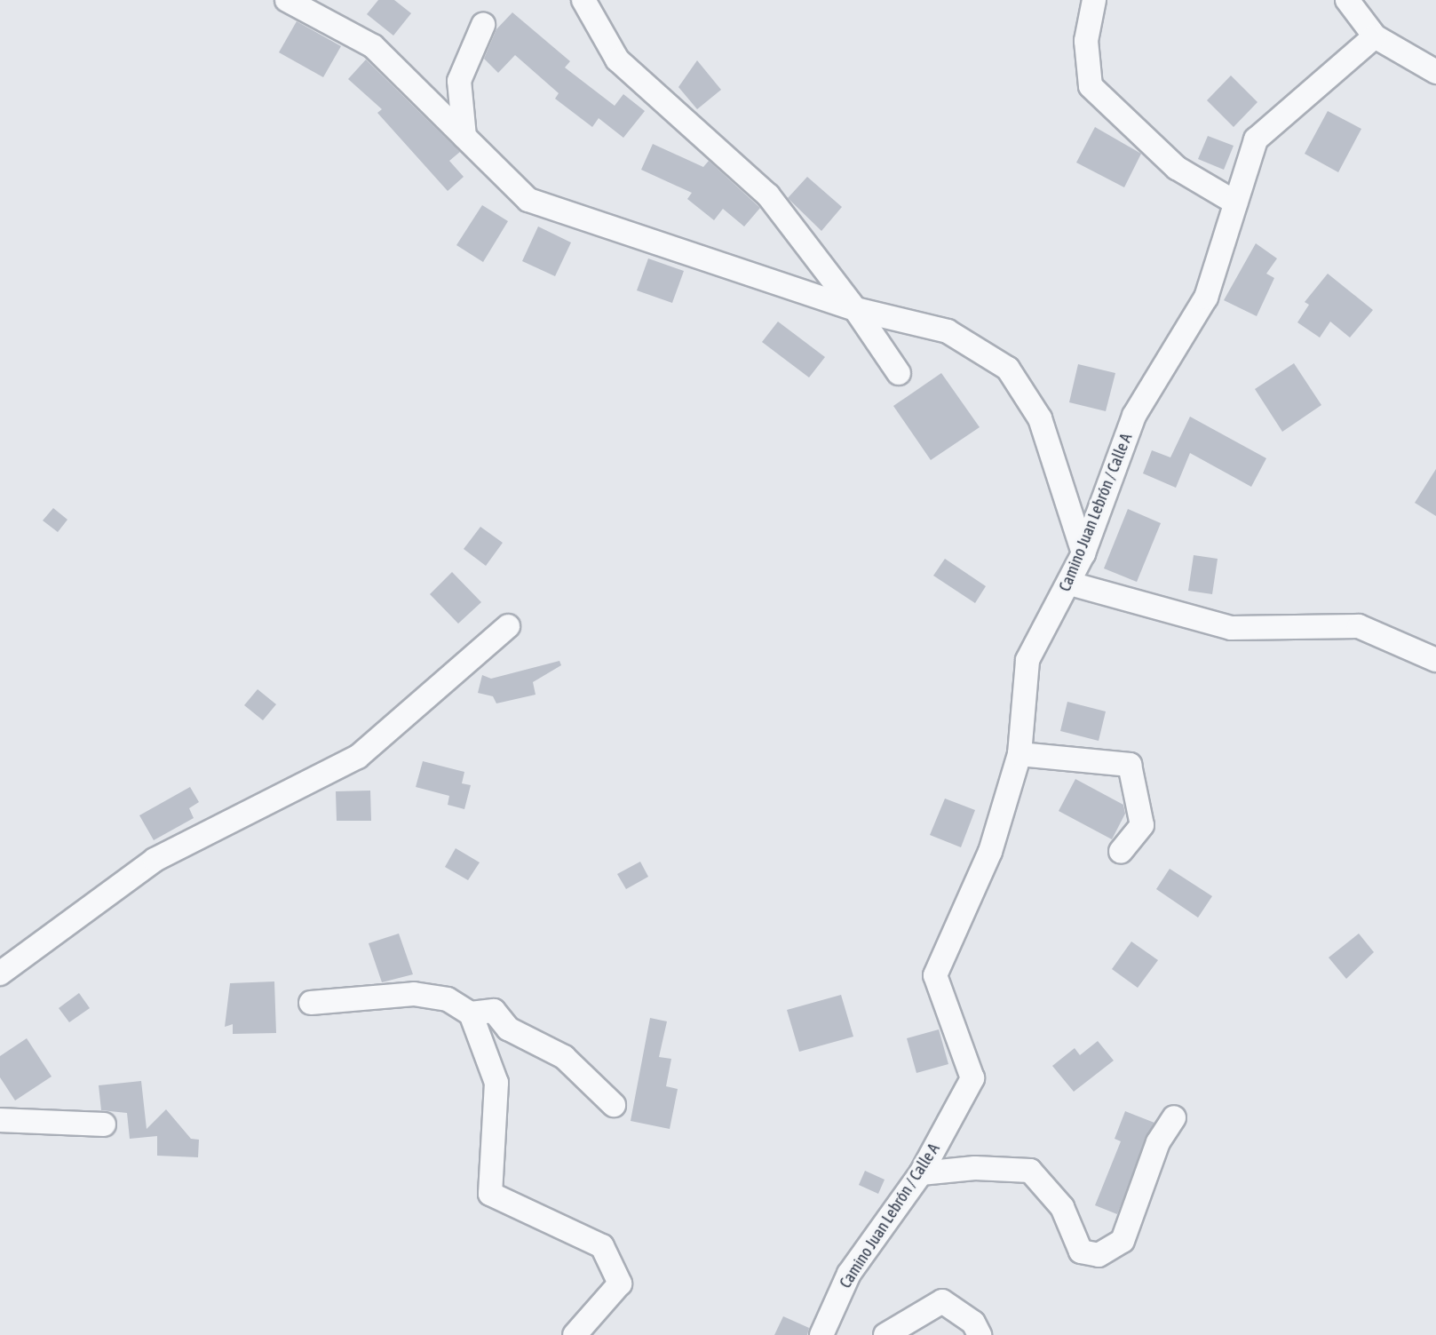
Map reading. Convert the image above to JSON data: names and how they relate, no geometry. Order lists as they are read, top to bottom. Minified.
{"streets":{"street":["Camino Juan Lebrón / Calle A"]}}
